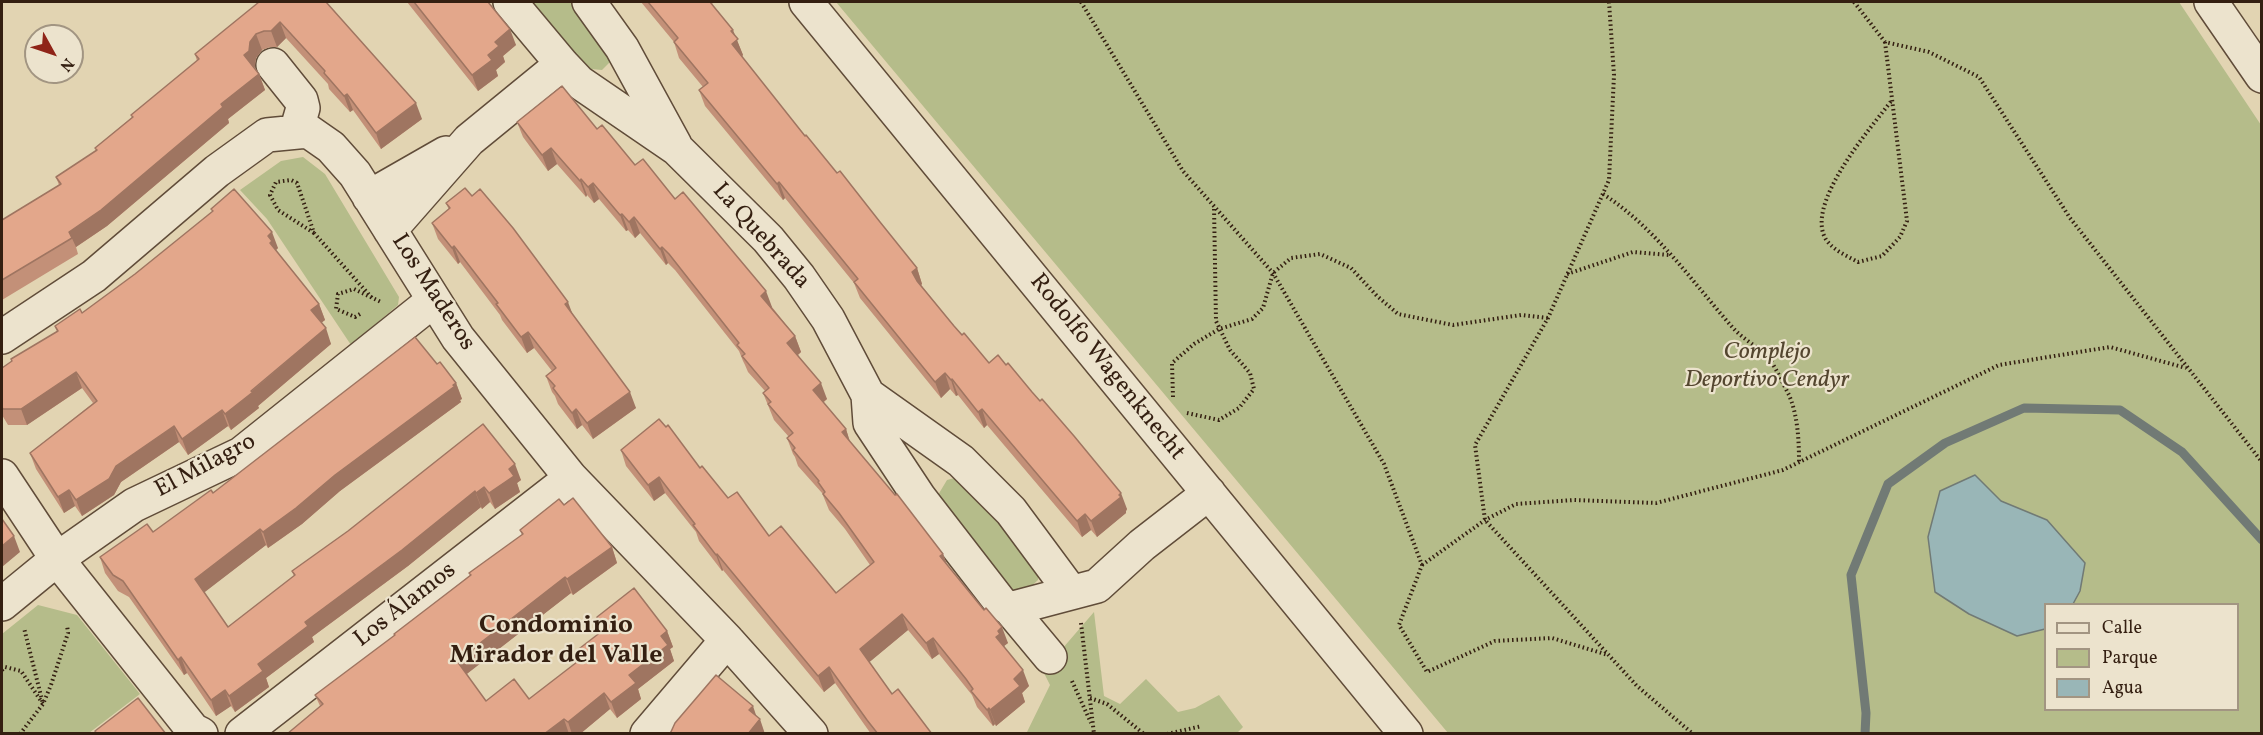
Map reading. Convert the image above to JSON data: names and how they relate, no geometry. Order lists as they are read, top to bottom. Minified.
{"streets":{"street":["La Quebrada","Los Maderos","Rodolfo Wagenknecht","El Milagro","Los Álamos"]},"crossings":[["Los Maderos","El Milagro"],["Los Maderos","Los Álamos"]],"districts":["Condominio Mirador del Valle"],"parks":["Complejo Deportivo Cendyr"],"legend":["Calle","Parque","Agua"],"north":"bottom right"}
